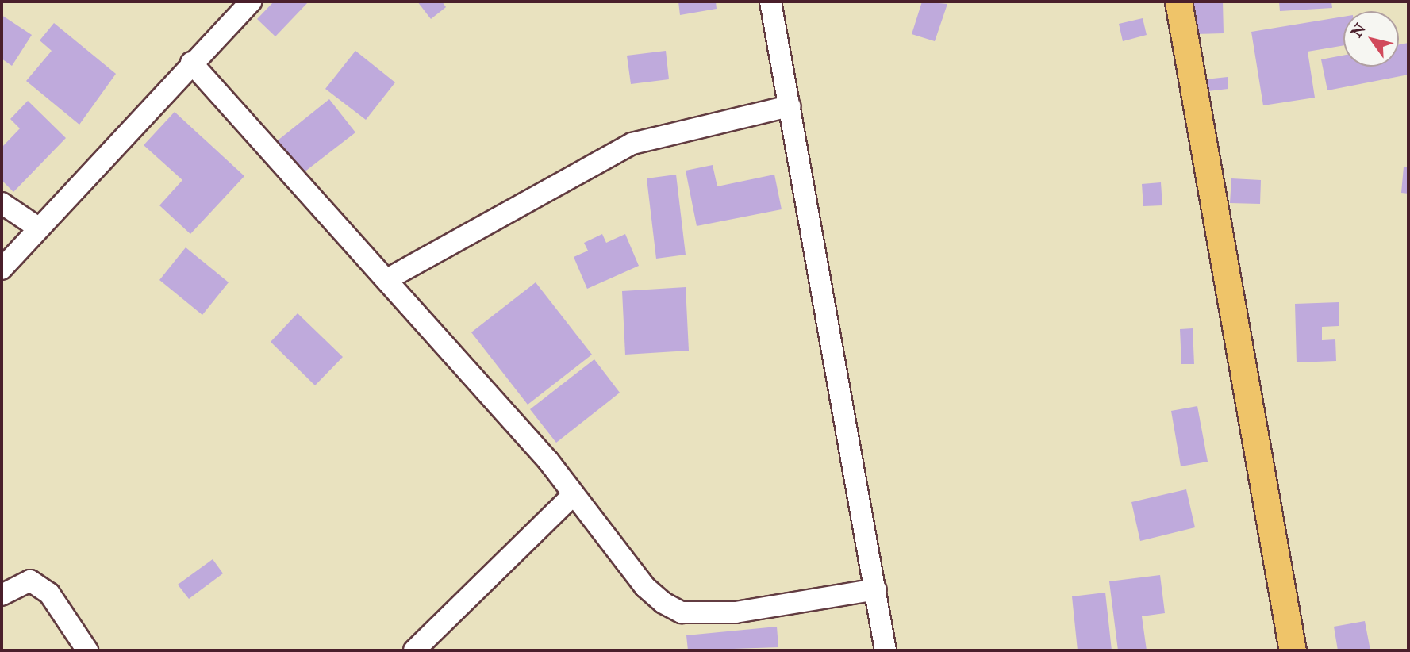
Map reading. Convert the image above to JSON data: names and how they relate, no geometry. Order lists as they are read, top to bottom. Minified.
{"north":"top left"}
